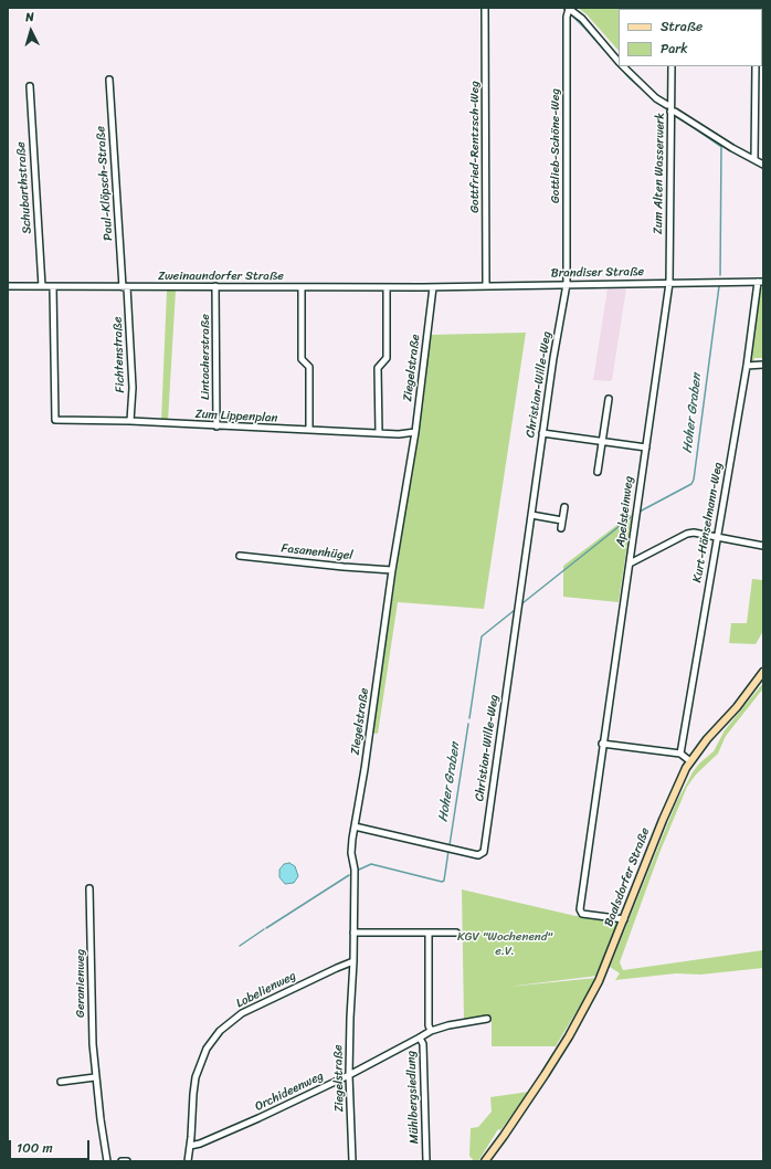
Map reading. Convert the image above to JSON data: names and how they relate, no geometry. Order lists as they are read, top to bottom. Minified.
{"streets":{"main road":["Baalsdorfer Straße"],"street":["Gottlieb-Schöne-Weg","Gottfried-Rentzsch-Weg","Zum Alten Wasserwerk","Paul-Klöpsch-Straße","Schubarthstraße","Brandiser Straße","Zweinaundorfer Straße","Fichtenstraße","Lintacherstraße","Ziegelstraße","Christian-Wille-Weg","Zum Lippenplan","Apelsteinweg","Kurt-Hänselmann-Weg","Fasanenhügel","Geranienweg","Lobelienweg","Orchideenweg","Mühlbergsiedlung"]},"crossings":[["Gottlieb-Schöne-Weg","Brandiser Straße"],["Gottlieb-Schöne-Weg","Christian-Wille-Weg"],["Gottfried-Rentzsch-Weg","Brandiser Straße"],["Zum Alten Wasserwerk","Brandiser Straße"],["Zum Alten Wasserwerk","Apelsteinweg"],["Paul-Klöpsch-Straße","Zweinaundorfer Straße"],["Paul-Klöpsch-Straße","Fichtenstraße"],["Schubarthstraße","Zweinaundorfer Straße"],["Brandiser Straße","Zweinaundorfer Straße"],["Brandiser Straße","Ziegelstraße"],["Brandiser Straße","Christian-Wille-Weg"],["Brandiser Straße","Apelsteinweg"],["Brandiser Straße","Kurt-Hänselmann-Weg"],["Zweinaundorfer Straße","Fichtenstraße"],["Zweinaundorfer Straße","Lintacherstraße"],["Zweinaundorfer Straße","Ziegelstraße"],["Zweinaundorfer Straße","Zum Lippenplan"],["Fichtenstraße","Zum Lippenplan"],["Lintacherstraße","Zum Lippenplan"],["Ziegelstraße","Christian-Wille-Weg"],["Ziegelstraße","Zum Lippenplan"],["Ziegelstraße","Fasanenhügel"],["Ziegelstraße","Lobelienweg"],["Ziegelstraße","Orchideenweg"],["Apelsteinweg","Baalsdorfer Straße"],["Lobelienweg","Orchideenweg"],["Orchideenweg","Mühlbergsiedlung"]],"water":["Hoher Graben"],"parks":["KGV \"Wochenend\" e.V."],"legend":["Straße","Park"],"scale_bar":"100 m","north":"top"}
